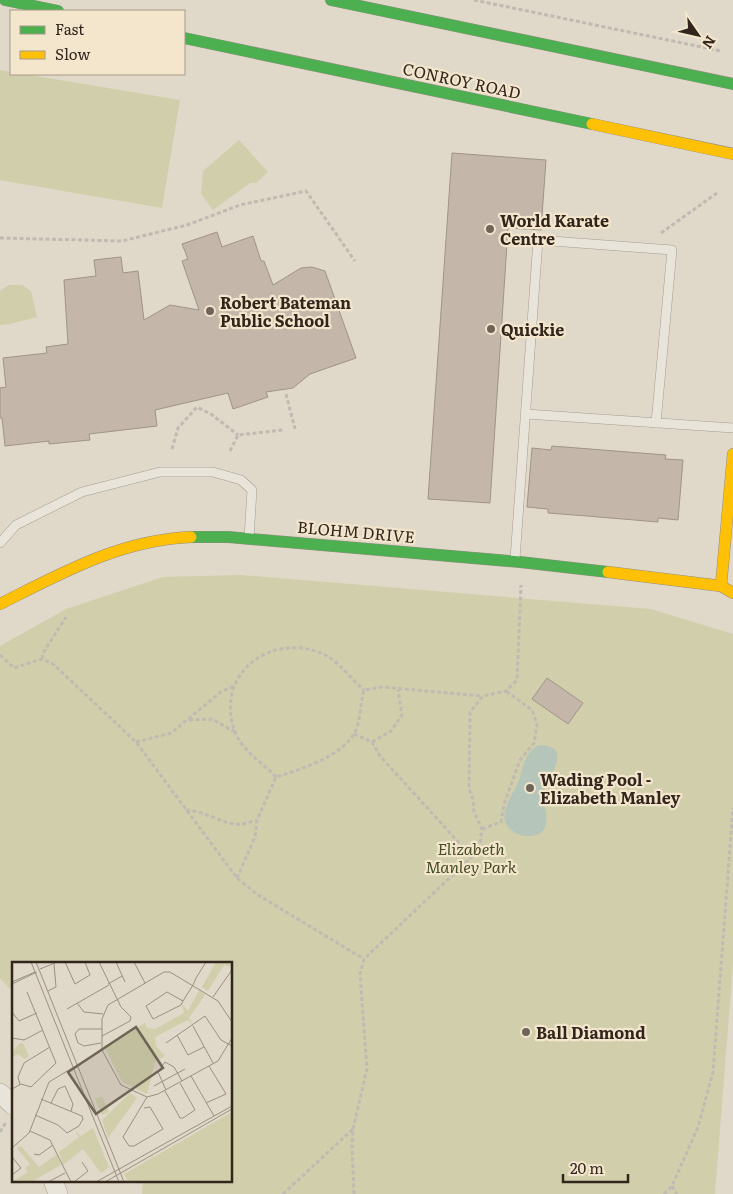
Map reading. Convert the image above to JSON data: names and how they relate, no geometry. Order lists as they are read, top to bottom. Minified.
{"streets":{"main road":["CONROY ROAD","BLOHM DRIVE"]},"parks":["Elizabeth Manley Park"],"places":["World Karate Centre","Robert Bateman Public School","Quickie","Wading Pool - Elizabeth Manley","Ball Diamond"],"legend":["Fast","Slow"],"scale_bar":"20 m","north":"bottom right"}
